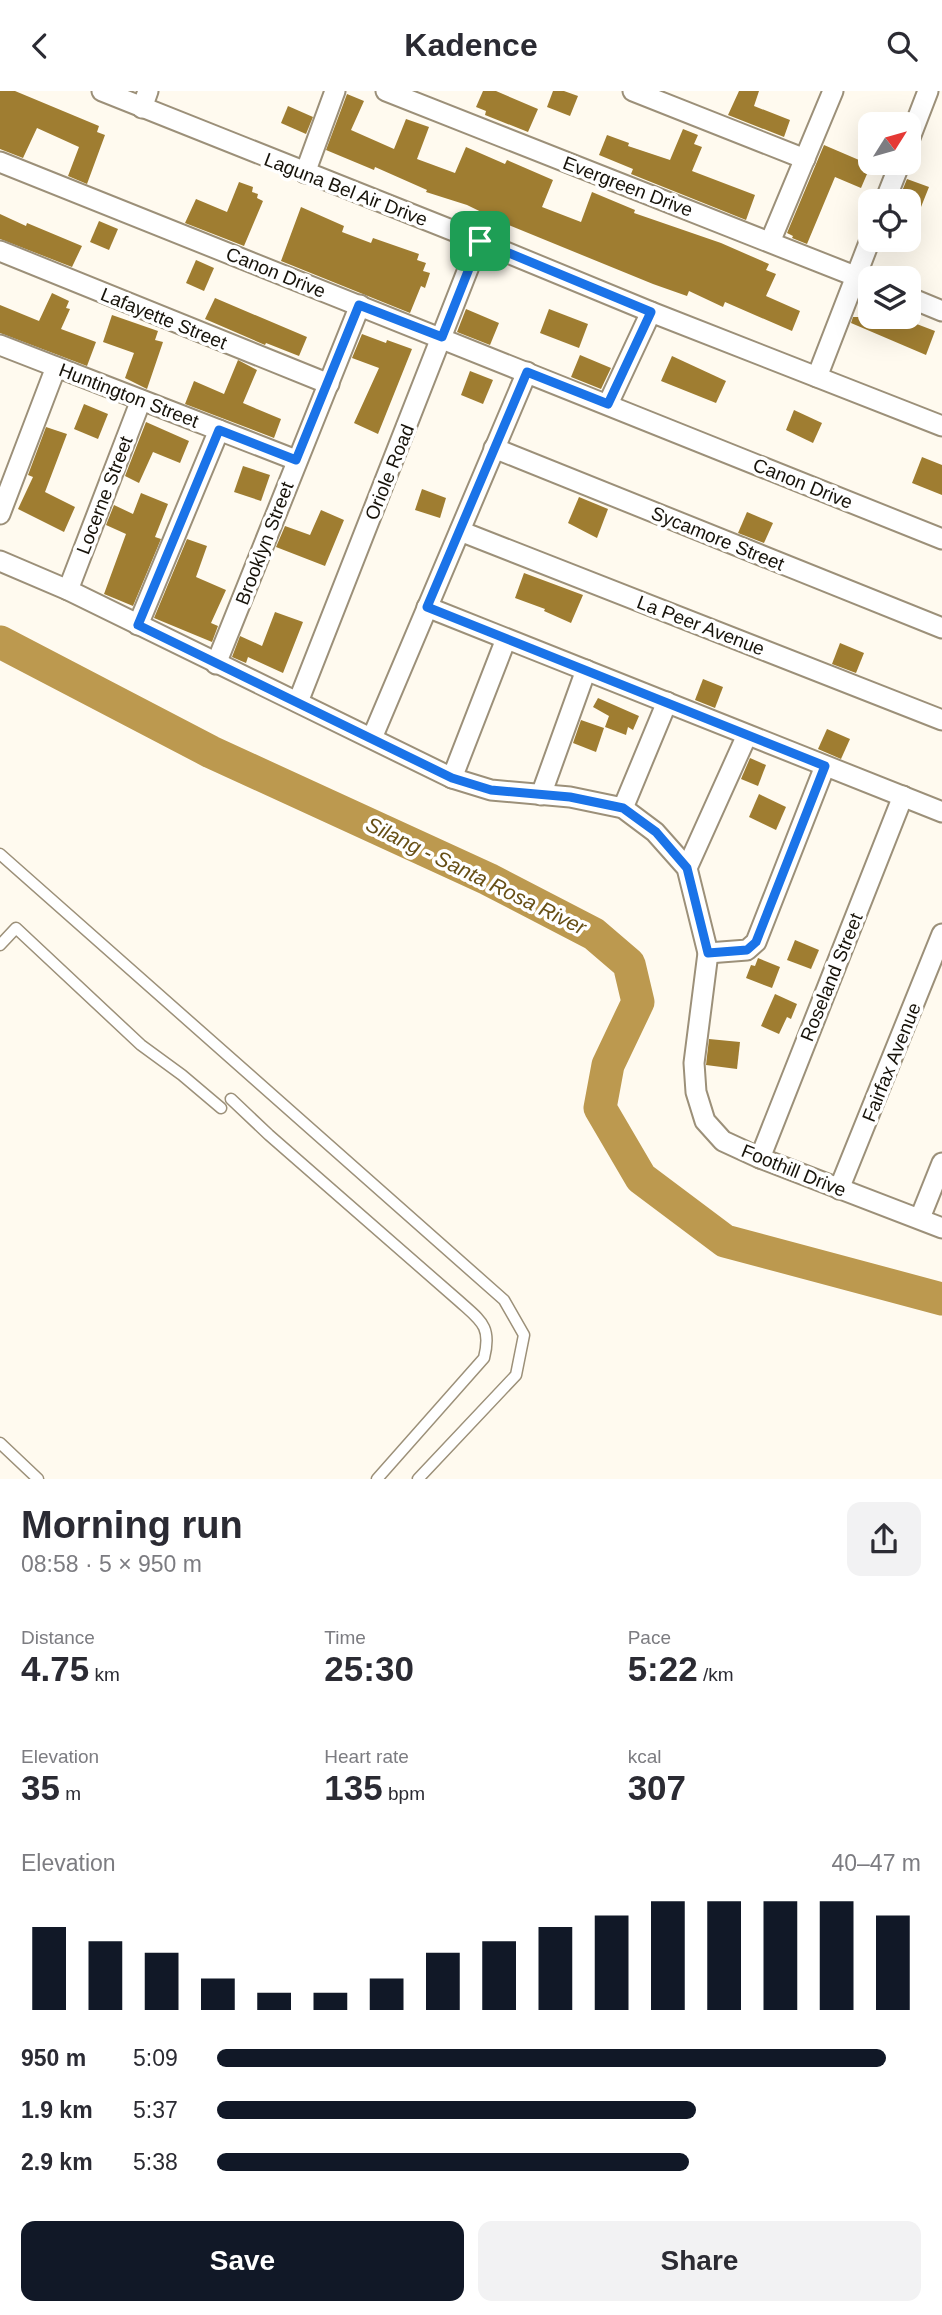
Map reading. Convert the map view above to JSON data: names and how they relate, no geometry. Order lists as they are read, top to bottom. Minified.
{"streets":{"street":["Evergreen Drive","Laguna Bel Air Drive","Canon Drive","Lafayette Street","Huntington Street","Oriole Road","Locerne Street","Sycamore Street","Brooklyn Street","La Peer Avenue","Roseland Street","Fairfax Avenue","Foothill Drive"]},"crossings":[["Laguna Bel Air Drive","Oriole Road"],["Canon Drive","Oriole Road"],["Canon Drive","Brooklyn Street"],["Lafayette Street","Brooklyn Street"],["Huntington Street","Locerne Street"],["Huntington Street","Brooklyn Street"],["Oriole Road","Foothill Drive"],["Locerne Street","Foothill Drive"],["Brooklyn Street","Foothill Drive"],["Roseland Street","Foothill Drive"],["Fairfax Avenue","Foothill Drive"]],"water":["Silang - Santa Rosa River"],"north":"top right","page":{"header":"Kadence","heading":["Morning run","08:58 · 5 × 950 m"],"stats":[["Distance","4.75 km"],["Time","25:30"],["Pace","5:22 /km"],["Elevation","35 m"],["Heart rate","135 bpm"],["kcal","307"]],"chart":["Elevation","40–47 m"],"list":[{"name":"950 m","note":"5:09"},{"name":"1.9 km","note":"5:37"},{"name":"2.9 km","note":"5:38"}],"buttons":["Save","Share"]}}
